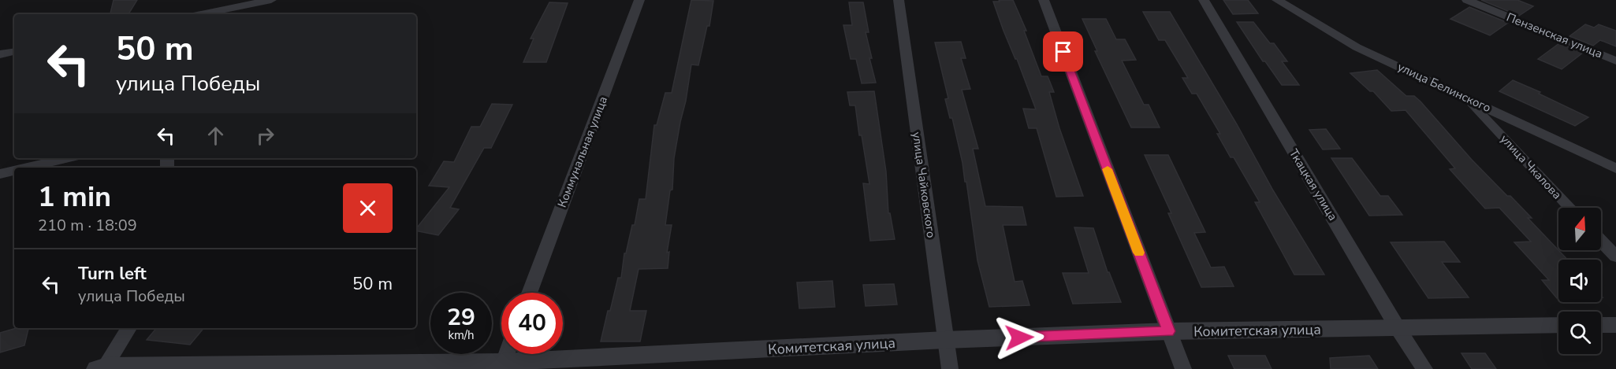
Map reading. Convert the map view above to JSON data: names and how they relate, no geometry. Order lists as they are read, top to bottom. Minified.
{"streets":{"street":["Пензенская улица","улица Белинского","Коммунальная улица","улица Чкалова","улица Чайковского","Ткацкая улица","Комитетская улица"]},"crossings":[["улица Белинского","улица Чкалова"],["улица Чайковского","Комитетская улица"],["Ткацкая улица","Комитетская улица"]],"north":"top","page":{"turn":["50 m","улица Победы"],"heading":["1 min","210 m · 18:09"],"list":[{"name":"Turn left","note":"улица Победы","value":"50 m"}],"speed":"29 km/h","limit":"40"}}
